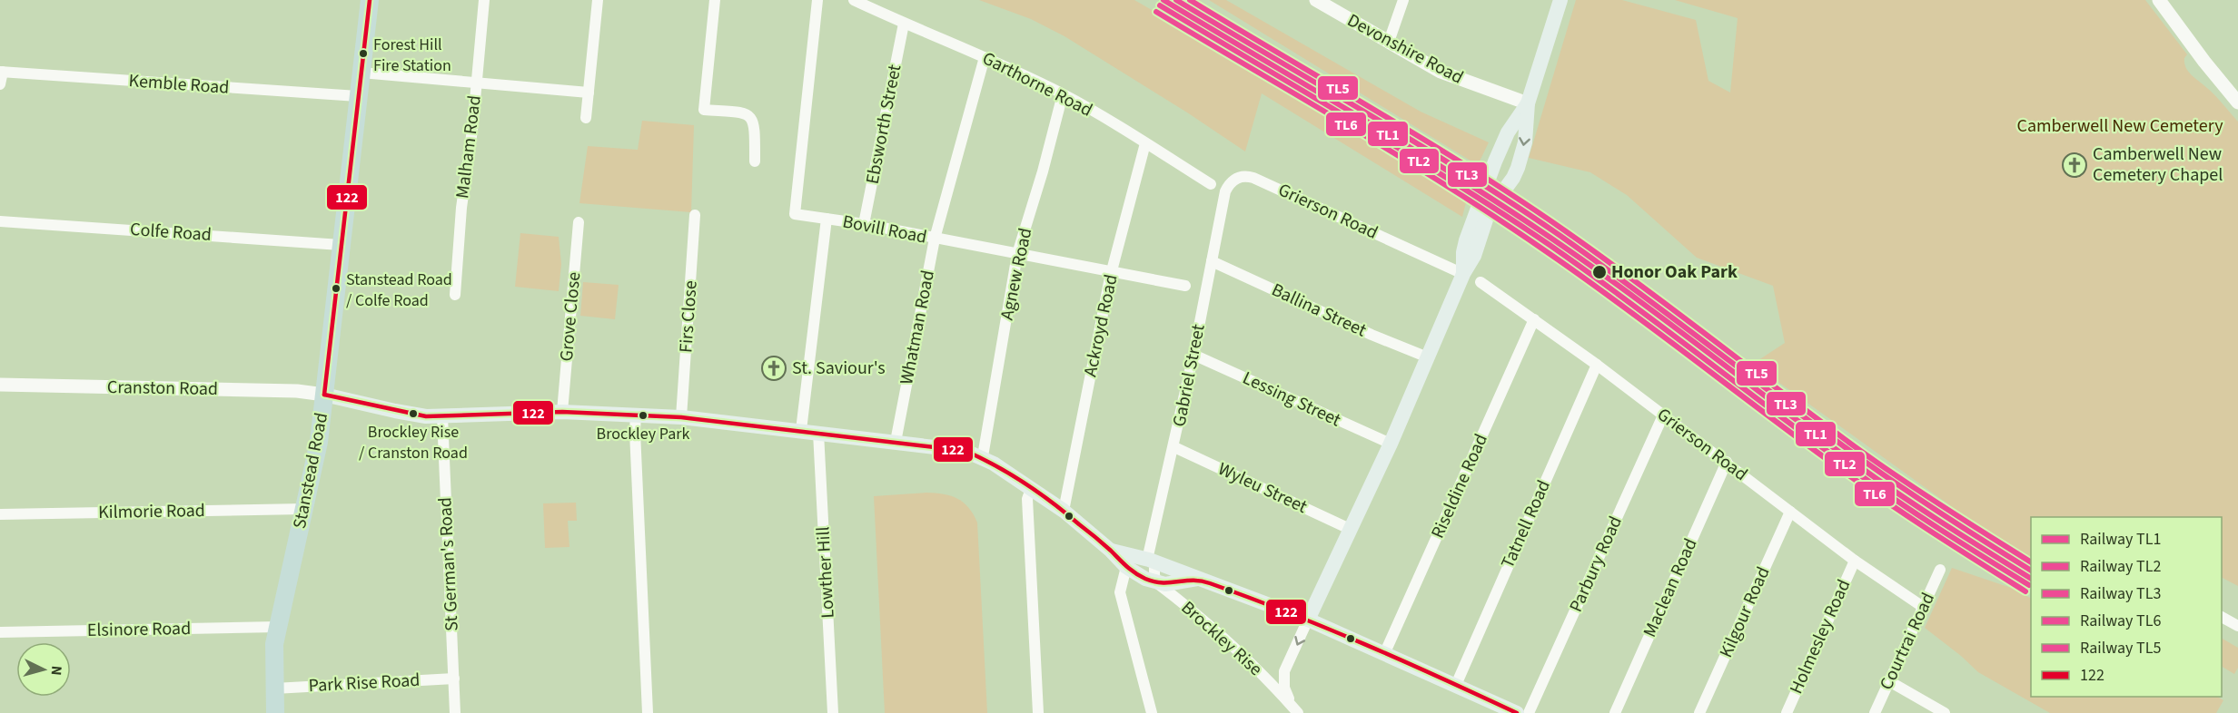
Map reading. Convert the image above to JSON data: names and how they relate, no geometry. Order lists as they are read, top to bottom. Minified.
{"streets":{"highway":["Stanstead Road"],"street":["Devonshire Road","Kemble Road","Garthorne Road","Ebsworth Street","Malham Road","Grierson Road","Bovill Road","Colfe Road","Agnew Road","Ballina Street","Grove Close","Firs Close","Ackroyd Road","Whatman Road","Gabriel Street","Cranston Road","Lessing Street","Riseldine Road","Wyleu Street","Kilmorie Road","Tatnell Road","St German's Road","Parbury Road","Lowther Hill","Maclean Road","Kilgour Road","Elsinore Road","Holmesley Road","Brockley Rise","Courtrai Road","Park Rise Road"]},"crossings":[["Kemble Road","Stanstead Road"],["Garthorne Road","Ebsworth Street"],["Garthorne Road","Agnew Road"],["Garthorne Road","Ackroyd Road"],["Garthorne Road","Whatman Road"],["Ebsworth Street","Bovill Road"],["Grierson Road","Gabriel Street"],["Grierson Road","Riseldine Road"],["Grierson Road","Tatnell Road"],["Grierson Road","Parbury Road"],["Grierson Road","Maclean Road"],["Grierson Road","Kilgour Road"],["Grierson Road","Holmesley Road"],["Grierson Road","Courtrai Road"],["Bovill Road","Agnew Road"],["Bovill Road","Ackroyd Road"],["Bovill Road","Whatman Road"],["Colfe Road","Stanstead Road"],["Ballina Street","Gabriel Street"],["Gabriel Street","Lessing Street"],["Gabriel Street","Wyleu Street"],["Cranston Road","Stanstead Road"],["Stanstead Road","Kilmorie Road"],["Stanstead Road","Elsinore Road"],["Stanstead Road","Park Rise Road"],["St German's Road","Park Rise Road"]],"parks":["Camberwell New Cemetery"],"places":{"other":["Forest Hill Fire Station","Honor Oak Park","Stanstead Road / Colfe Road","Brockley Rise / Cranston Road","Brockley Park"],"church":["Camberwell New Cemetery Chapel","St. Saviour's"]},"lines":["rail line TL1","rail line TL3","rail line TL5","transit line 122","rail line TL2","rail line TL6"],"legend":["Railway TL1","Railway TL2","Railway TL3","Railway TL6","Railway TL5","122"],"north":"right"}
